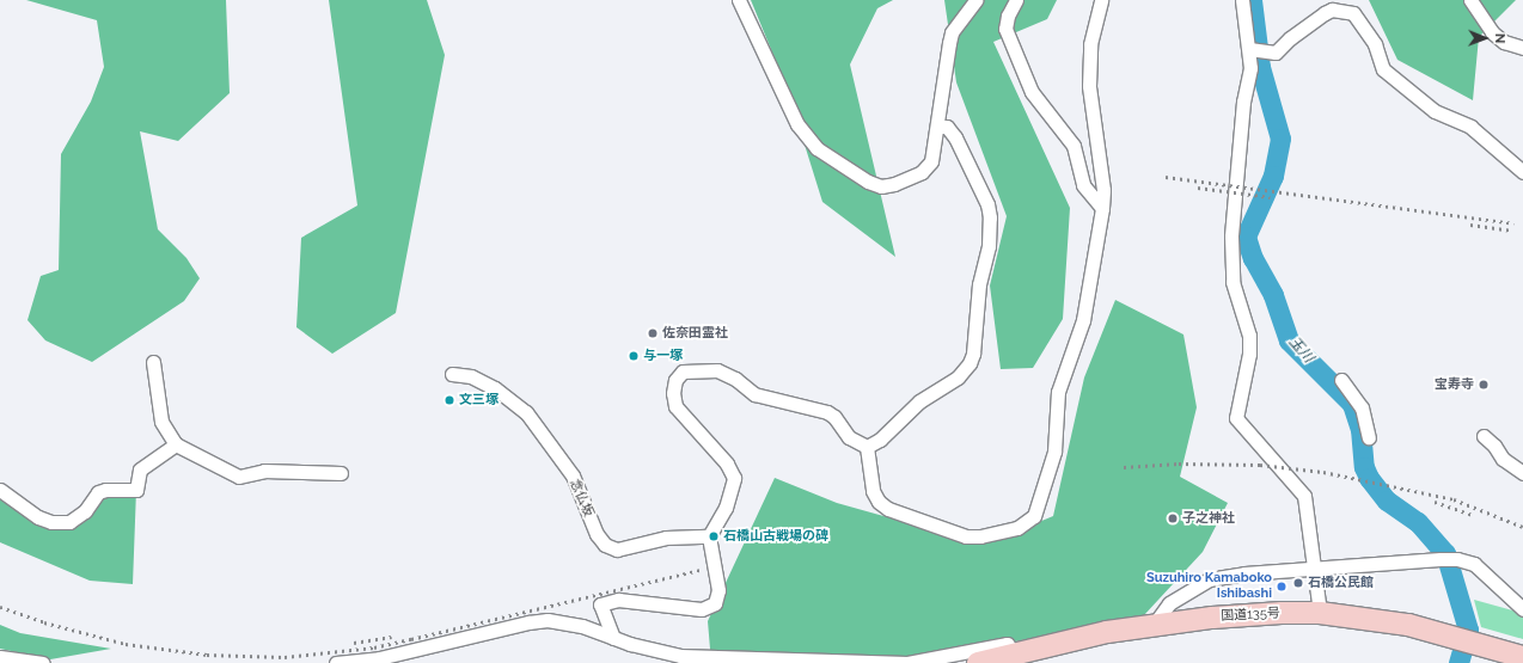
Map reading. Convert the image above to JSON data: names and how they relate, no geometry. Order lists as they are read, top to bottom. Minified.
{"streets":{"highway":["国道135号"],"street":["念仏坂"]},"water":["玉川"],"places":["佐奈田霊社","与一塚","宝寿寺","文三塚","子之神社","石橋山古戦場の碑","石橋公民館","Suzuhiro Kamaboko Ishibashi"],"north":"right"}
